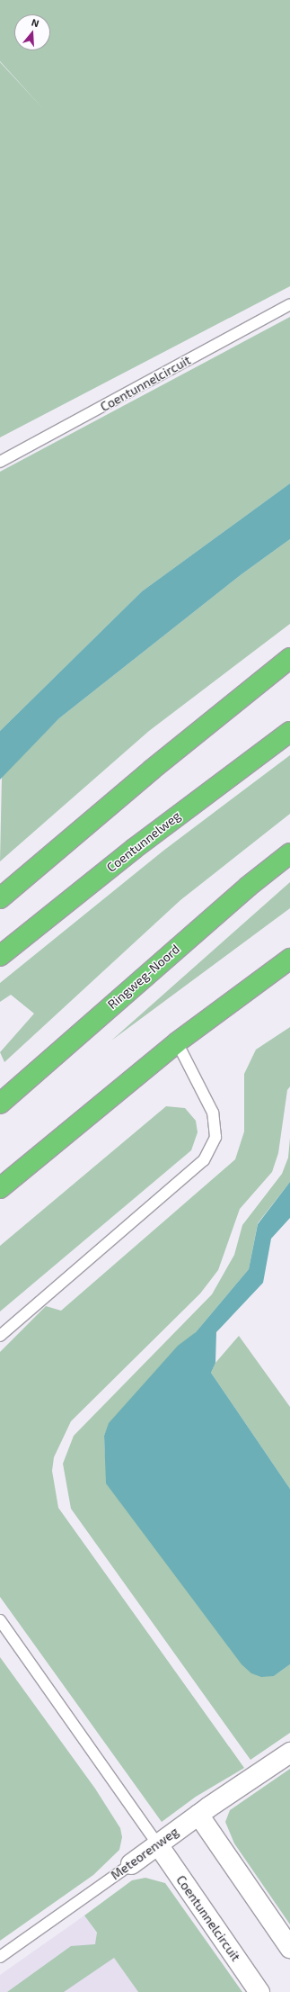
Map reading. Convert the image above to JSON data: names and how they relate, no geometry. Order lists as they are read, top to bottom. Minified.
{"streets":{"highway":["Coentunnelweg","Ringweg-Noord"],"street":["Coentunnelcircuit","Meteorenweg"]},"crossings":[["Coentunnelcircuit","Meteorenweg"]],"north":"top"}
